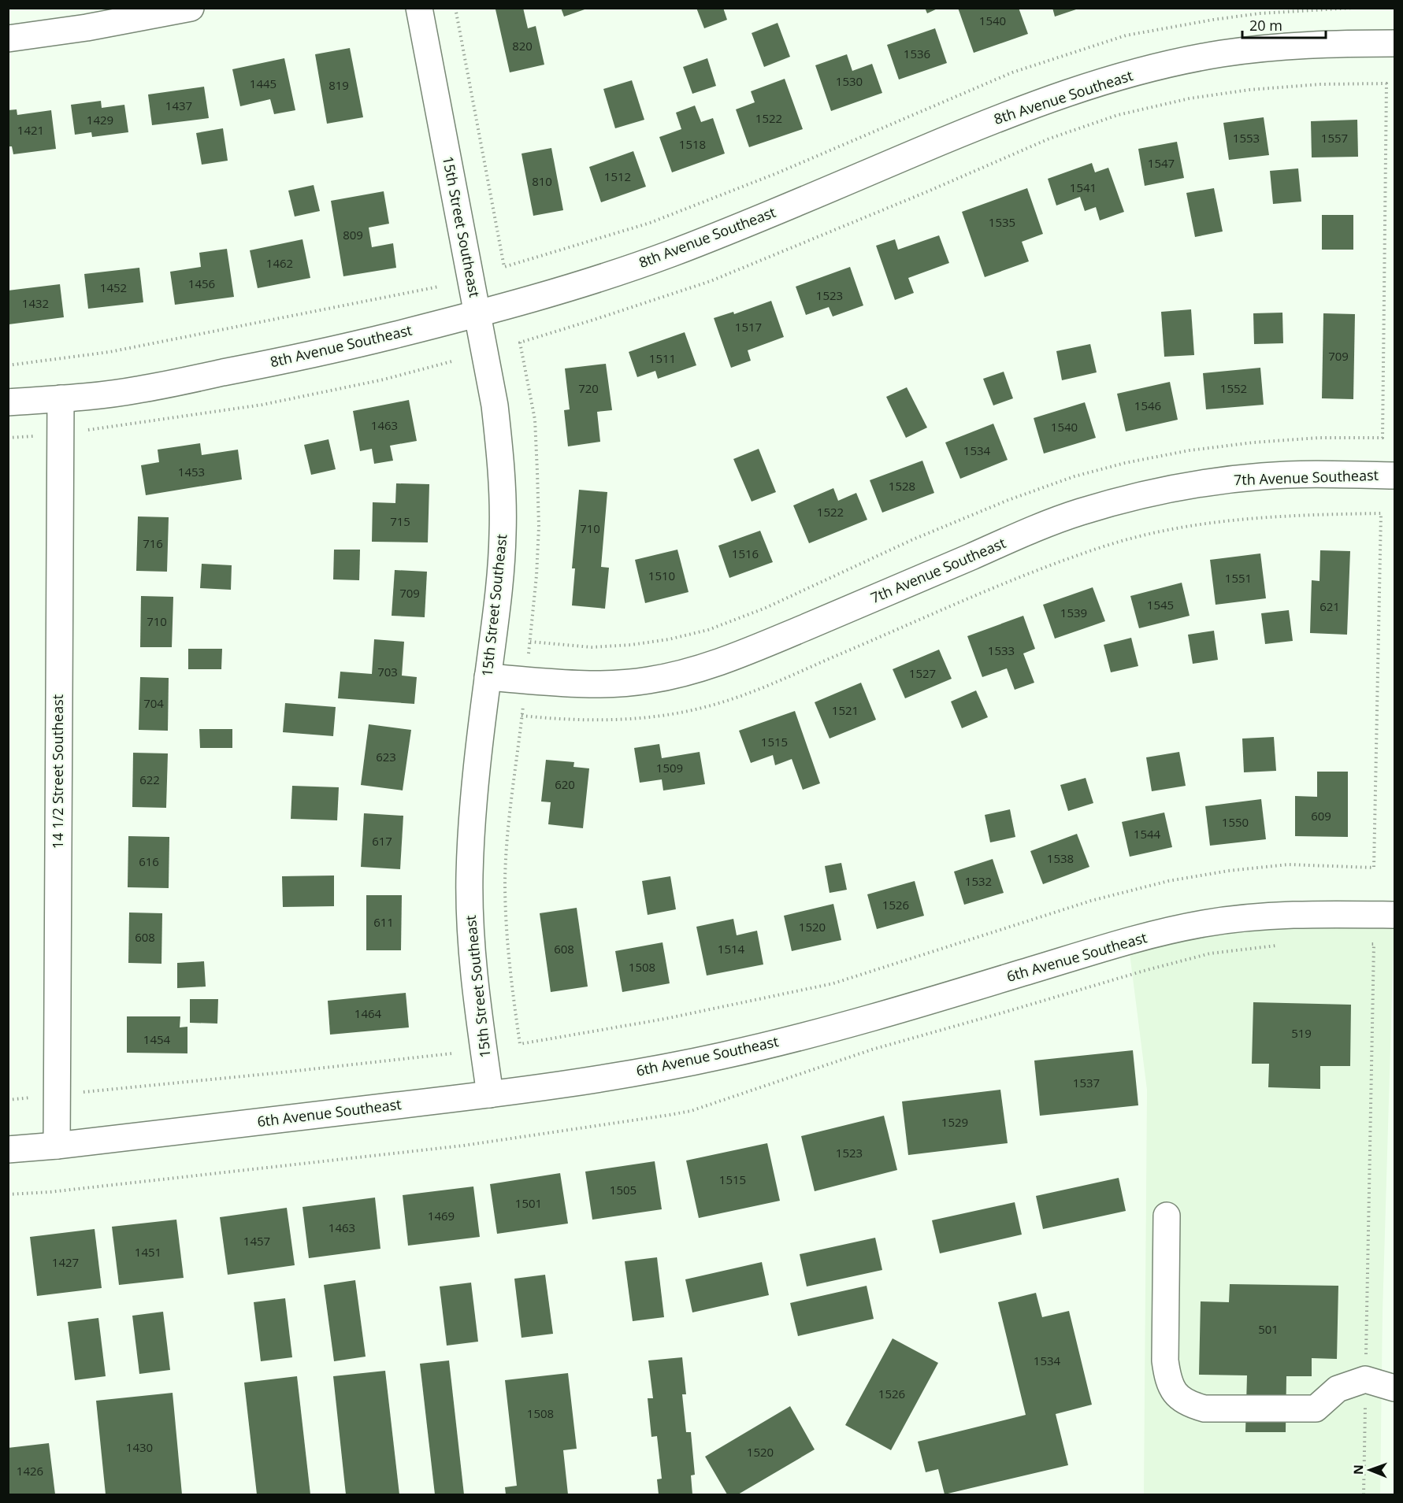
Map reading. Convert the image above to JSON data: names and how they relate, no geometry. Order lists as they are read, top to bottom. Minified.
{"streets":{"street":["8th Avenue Southeast","15th Street Southeast","7th Avenue Southeast","14 1/2 Street Southeast","6th Avenue Southeast"]},"crossings":[["8th Avenue Southeast","15th Street Southeast"],["8th Avenue Southeast","14 1/2 Street Southeast"],["15th Street Southeast","7th Avenue Southeast"],["15th Street Southeast","6th Avenue Southeast"],["14 1/2 Street Southeast","6th Avenue Southeast"]],"house_numbers":["1540","820","1536","1530","1445","819","1437","1522","1429","1421","1553","1557","1518","1547","1512","810","1541","1535","809","1462","1456","1452","1523","1432","1517","709","1511","720","1552","1546","1463","1540","1534","1453","1528","1522","715","710","716","1516","1510","1551","709","1545","621","1539","710","1533","703","1527","704","1521","1515","623","1509","622","620","609","1550","1544","617","1538","616","1532","1526","611","1520","608","608","1514","1508","1464","519","1454","1537","1529","1523","1515","1505","1501","1469","1463","1457","1451","1427","501","1534","1526","1508","1430","1520","1426"],"scale_bar":"20 m","north":"left"}
